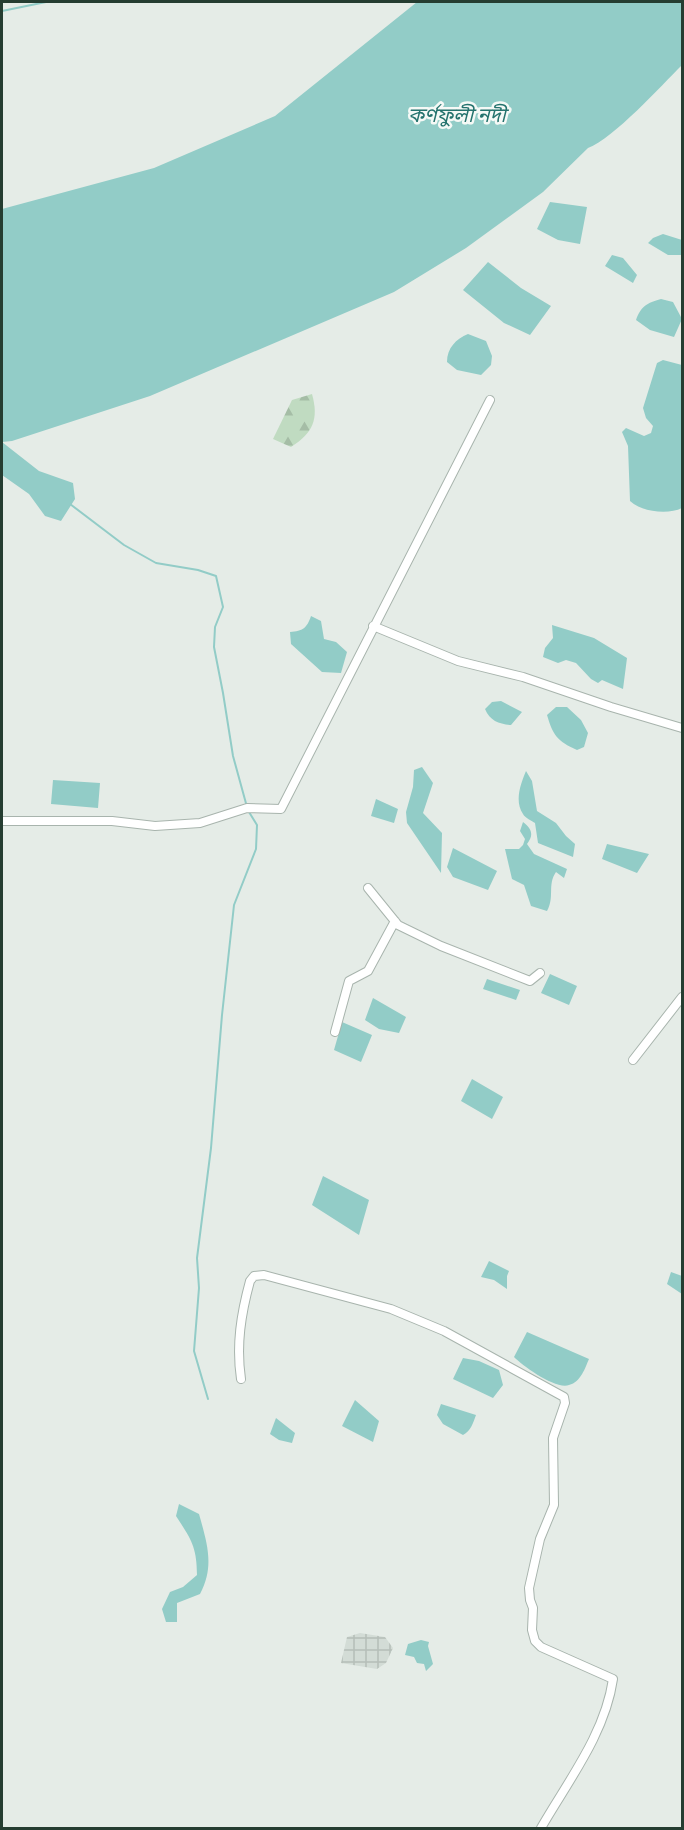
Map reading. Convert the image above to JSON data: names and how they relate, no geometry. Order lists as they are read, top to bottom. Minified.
{"water":["কর্ণফুলী নদী"]}
